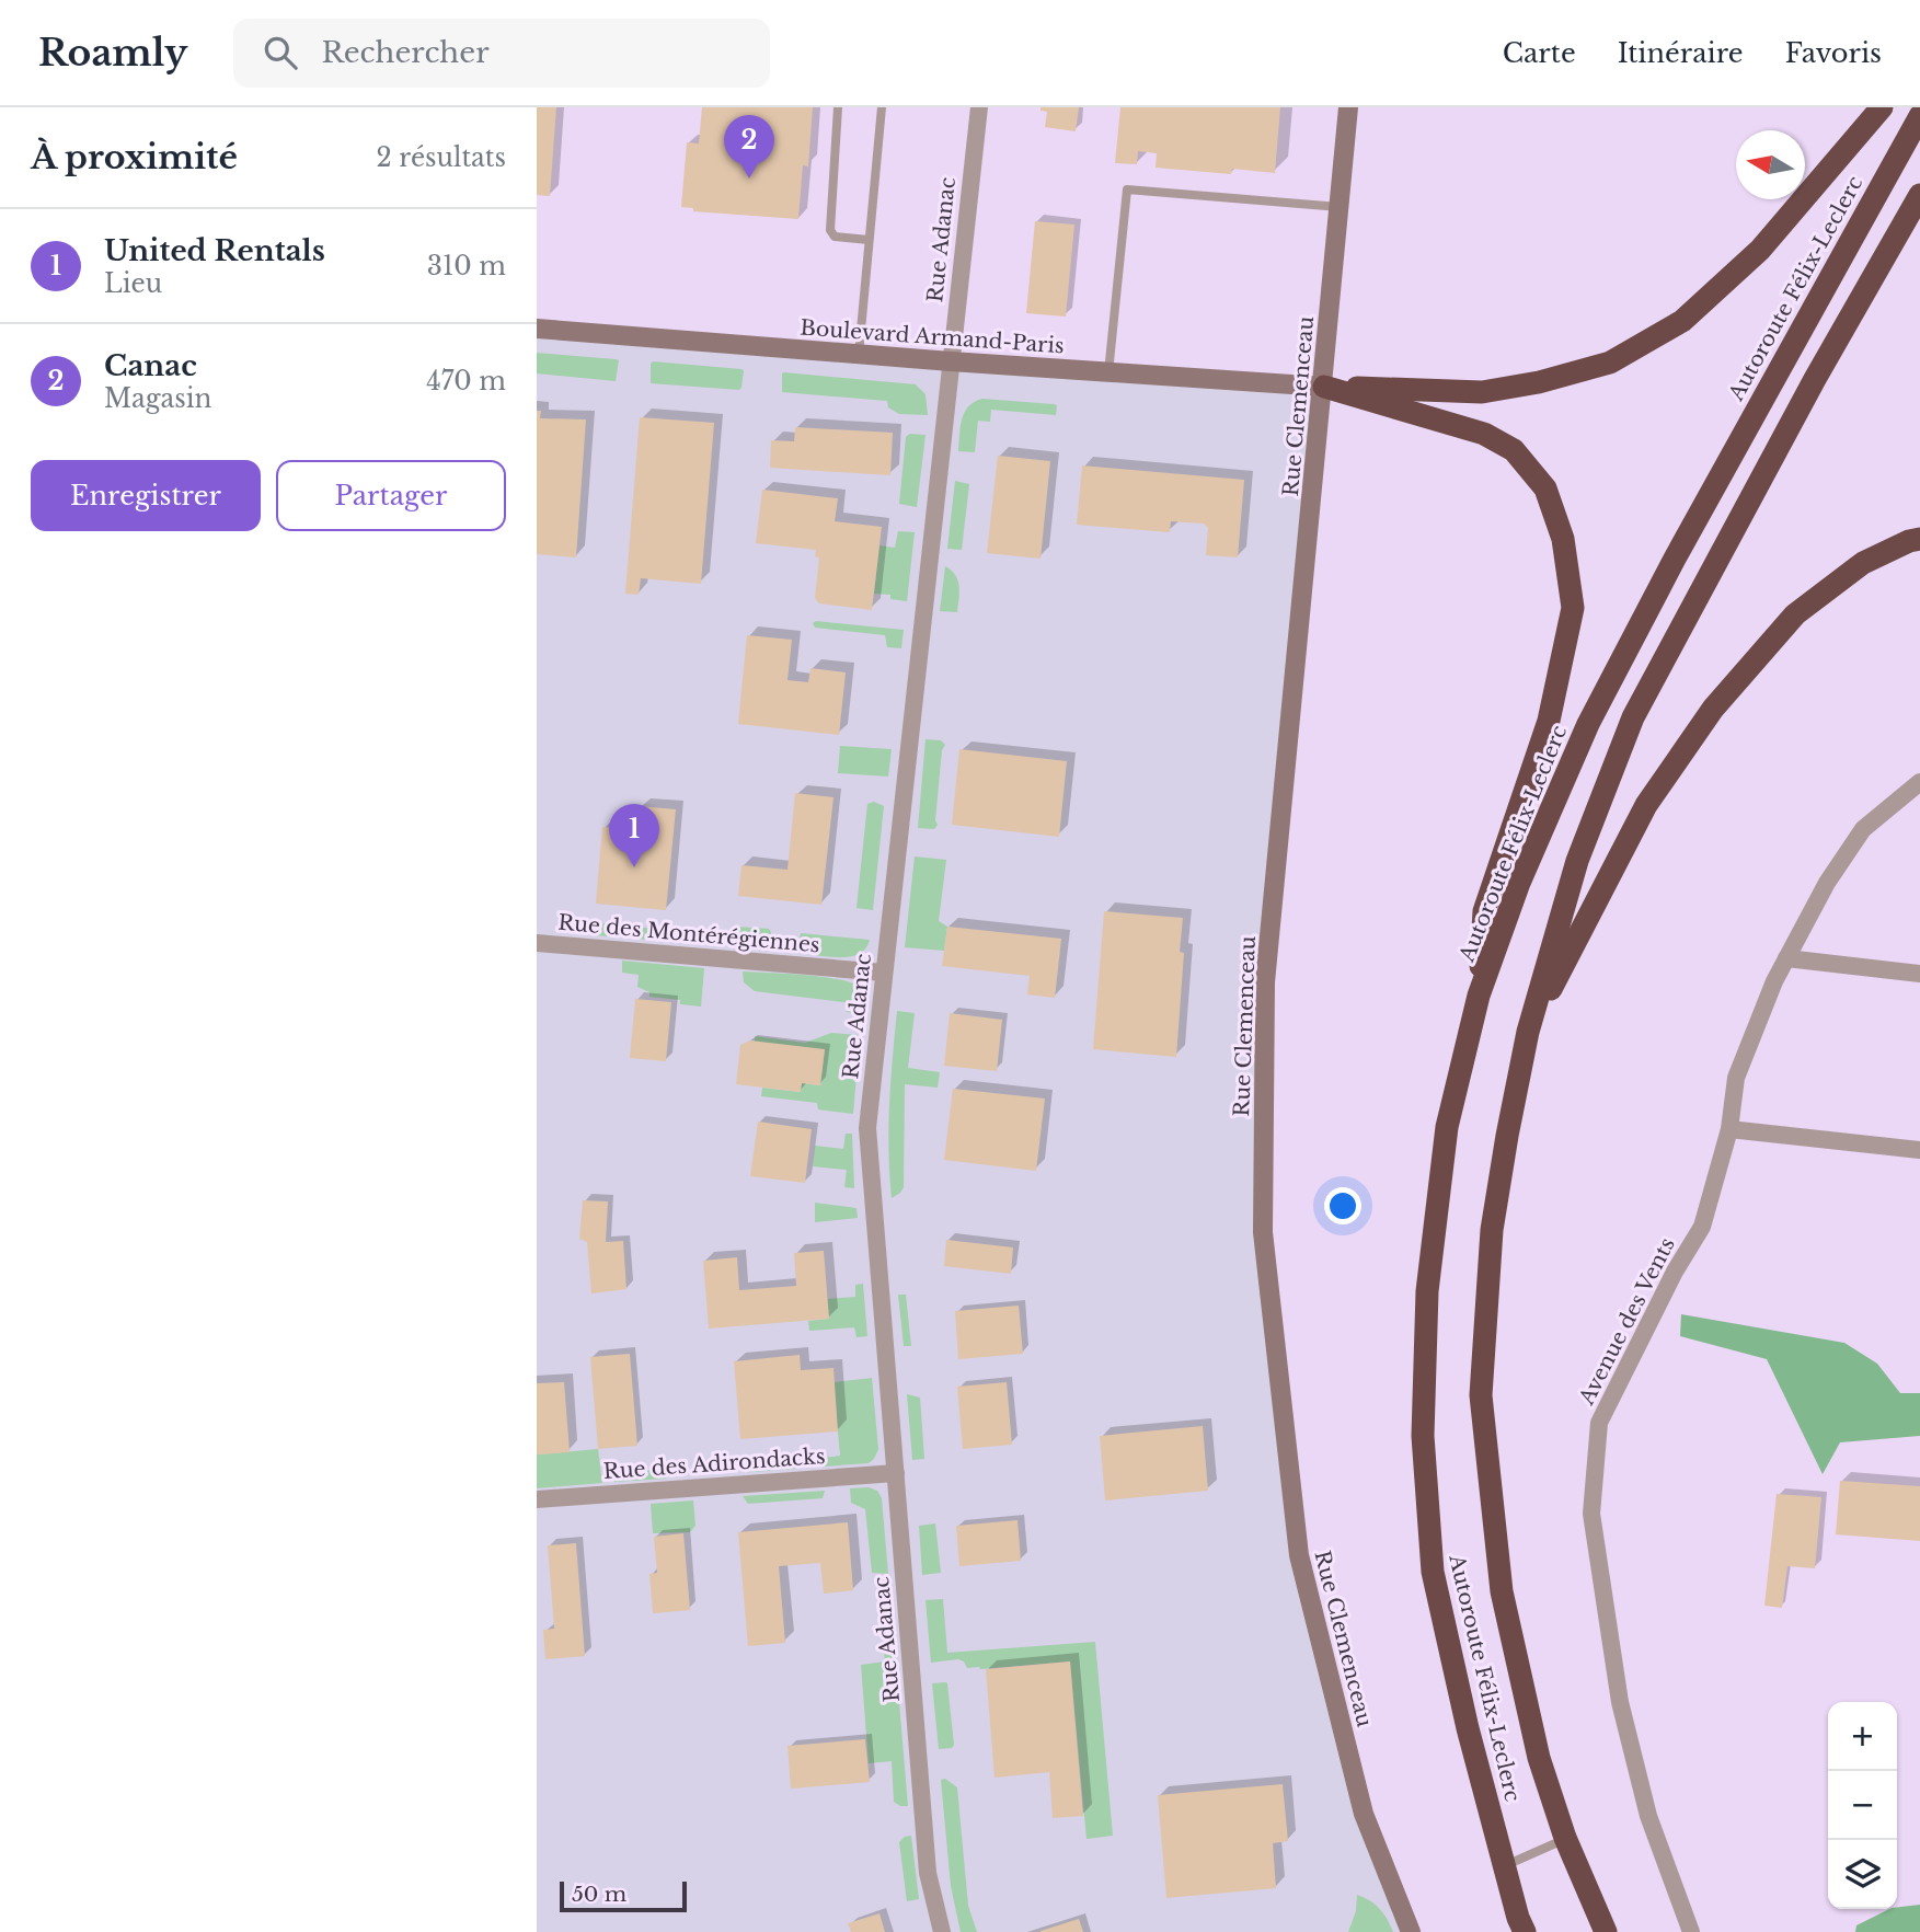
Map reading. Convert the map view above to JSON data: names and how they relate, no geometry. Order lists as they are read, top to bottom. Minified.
{"streets":{"highway":["Autoroute Félix-Leclerc"],"street":["Rue Adanac","Boulevard Armand-Paris","Rue Clemenceau","Rue des Montérégiennes","Avenue des Vents","Rue des Adirondacks"]},"crossings":[["Rue Adanac","Boulevard Armand-Paris"],["Rue Adanac","Rue des Montérégiennes"],["Rue Adanac","Rue des Adirondacks"],["Boulevard Armand-Paris","Rue Clemenceau"]],"scale_bar":"50 m","north":"left","page":{"header":"Roamly","search":"Rechercher","nav":["Carte","Itinéraire","Favoris"],"heading":["À proximité","2 résultats"],"pins":["2","1"],"list":[{"mark":"1","name":"United Rentals","note":"Lieu","value":"310 m"},{"mark":"2","name":"Canac","note":"Magasin","value":"470 m"}],"buttons":["Enregistrer","Partager"],"map_buttons":["+","−"],"scale":"50 m"}}
